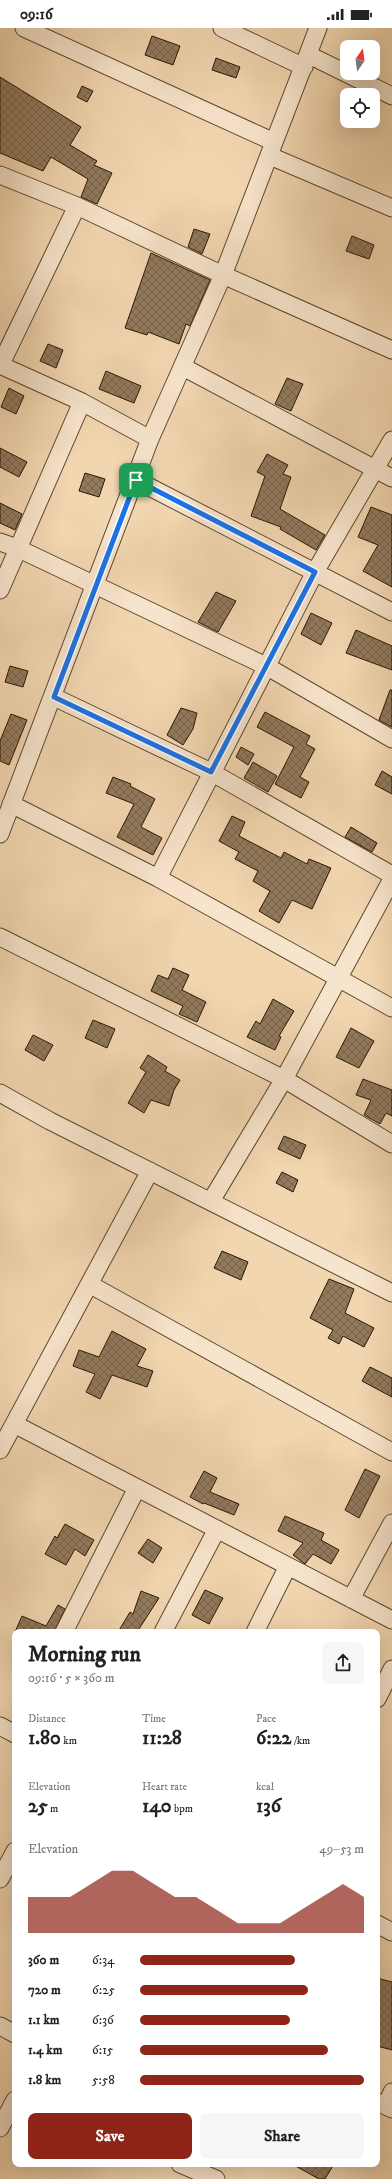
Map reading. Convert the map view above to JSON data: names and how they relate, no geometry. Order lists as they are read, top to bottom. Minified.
{"north":"top","page":{"status":"09:16","heading":["Morning run","09:16 · 5 × 360 m"],"stats":[["Distance","1.80 km"],["Time","11:28"],["Pace","6:22 /km"],["Elevation","25 m"],["Heart rate","140 bpm"],["kcal","136"]],"chart":["Elevation","49–53 m"],"list":[{"name":"360 m","note":"6:34"},{"name":"720 m","note":"6:25"},{"name":"1.1 km","note":"6:36"},{"name":"1.4 km","note":"6:15"},{"name":"1.8 km","note":"5:58"}],"buttons":["Save","Share"]}}
